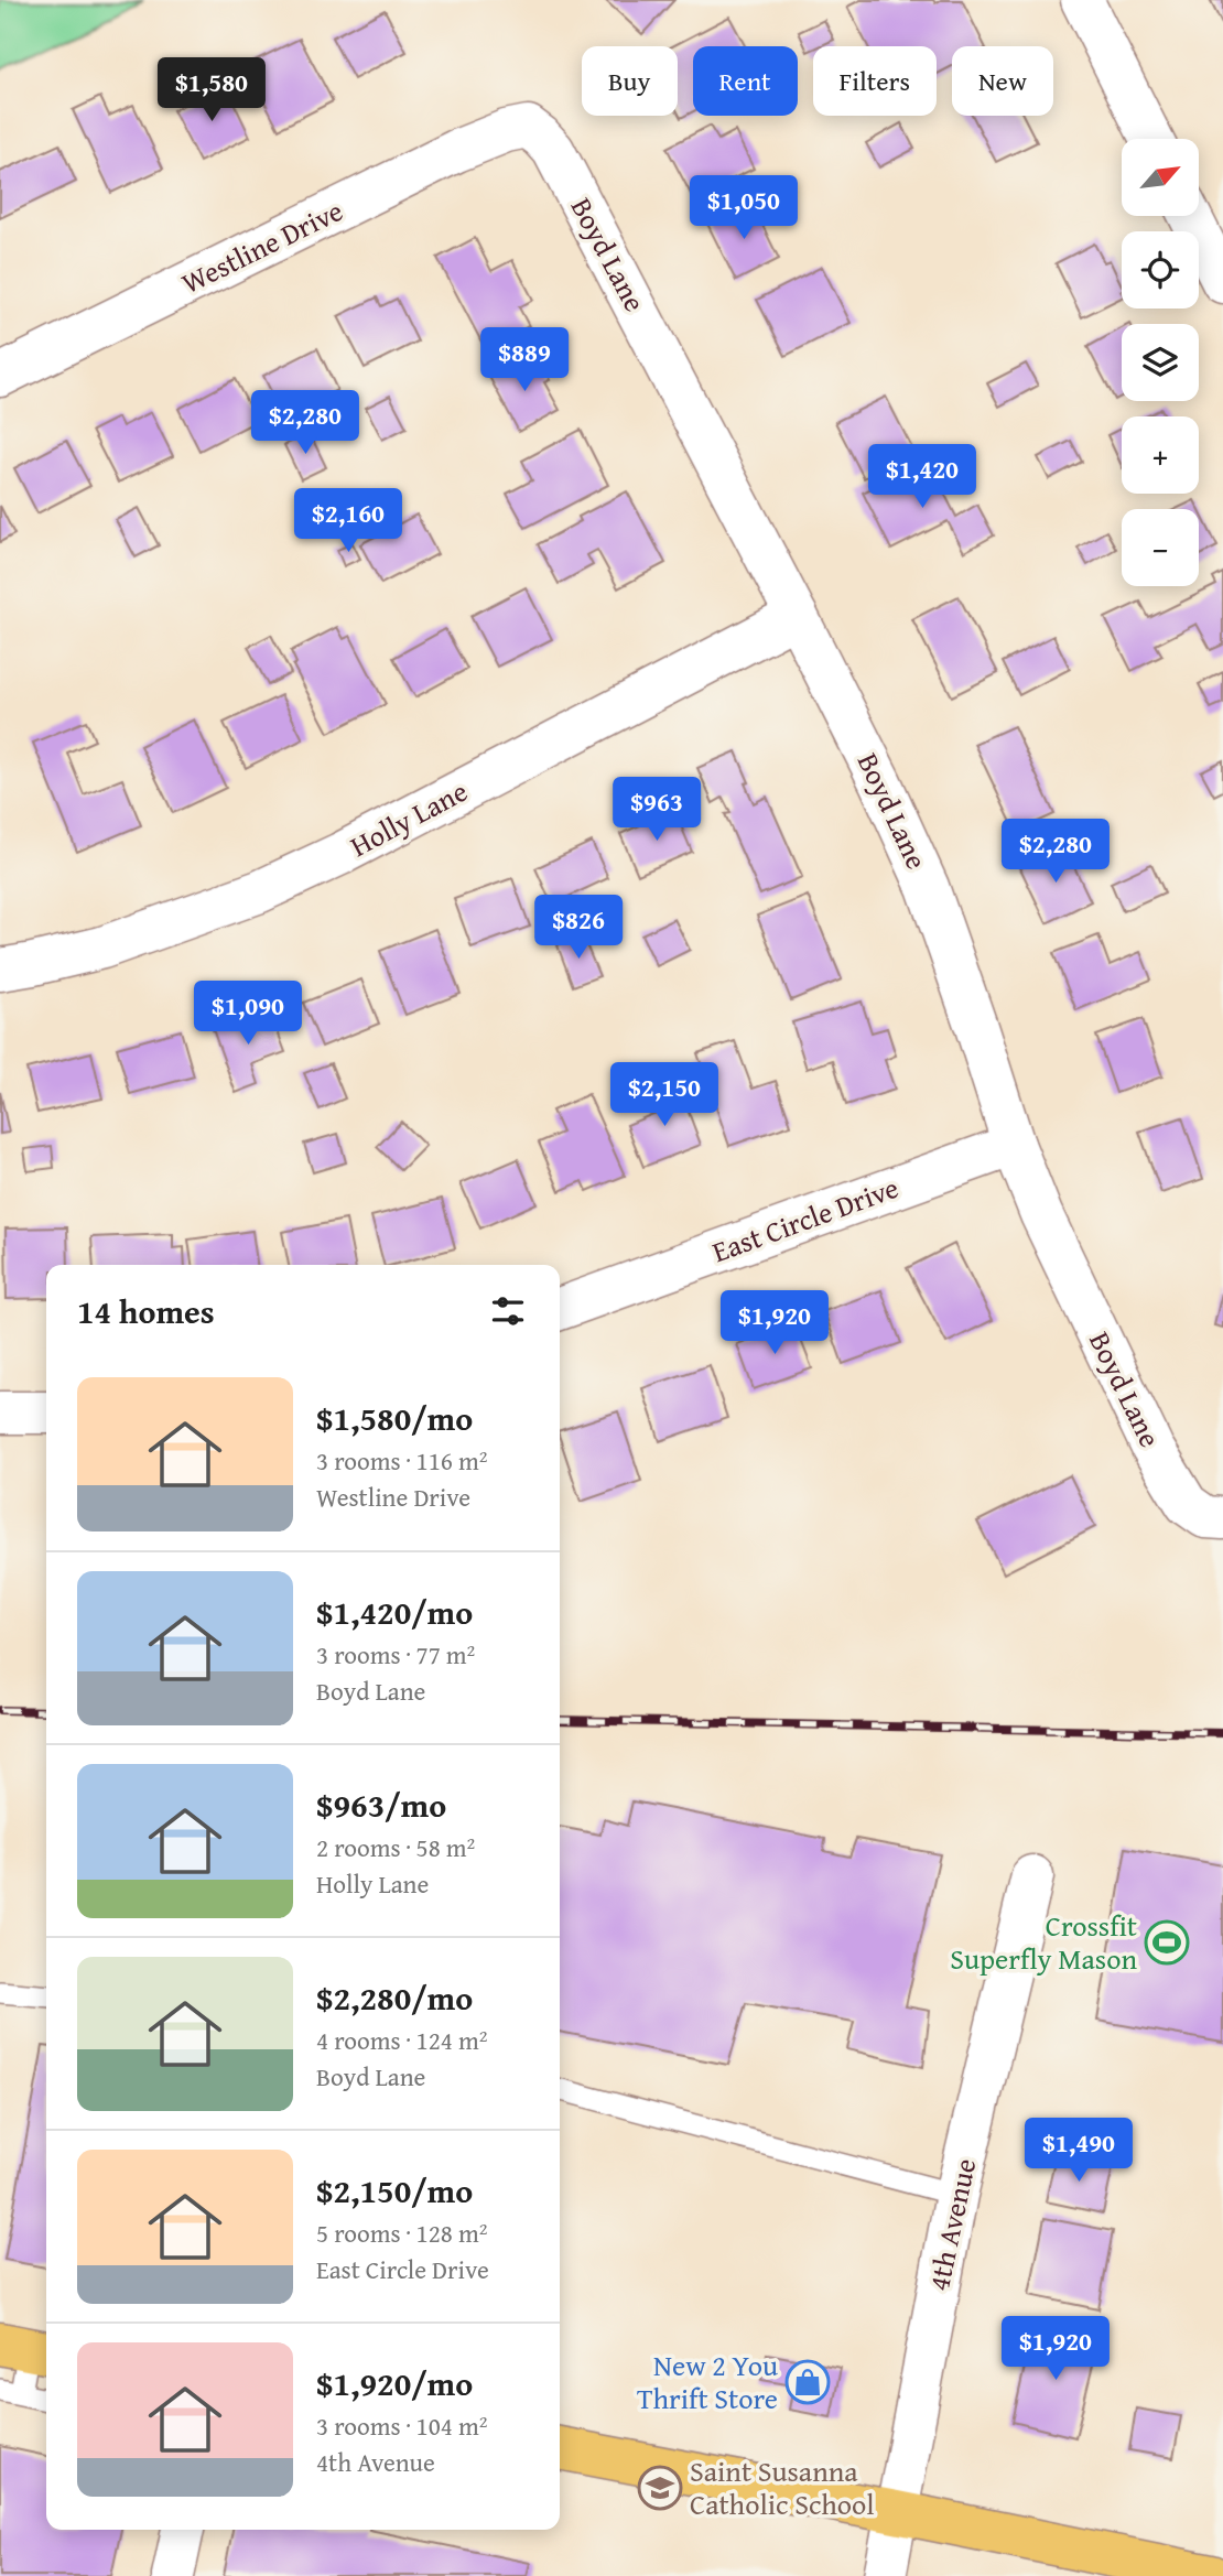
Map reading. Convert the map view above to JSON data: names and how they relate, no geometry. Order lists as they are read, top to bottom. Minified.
{"streets":{"street":["Westline Drive","Boyd Lane","Holly Lane","East Circle Drive","4th Avenue"]},"crossings":[["Westline Drive","Boyd Lane"],["Boyd Lane","Holly Lane"],["Boyd Lane","East Circle Drive"]],"places":{"sports":["Crossfit Superfly Mason"],"shop":["New 2 You Thrift Store"],"school or university":["Saint Susanna Catholic School"]},"north":"top right","page":{"chip":["Buy","Rent","Filters","New"],"price":["$1,580","$1,050","$889","$2,280","$1,420","$2,160","$963","$2,280","$826","$1,090","$2,150","$1,920","$1,490","$1,920"],"map_buttons":["+","−"],"heading":"14 homes","list":[{"name":"$1,580/mo","note":"3 rooms · 116 m² · Westline Drive"},{"name":"$1,420/mo","note":"3 rooms · 77 m² · Boyd Lane"},{"name":"$963/mo","note":"2 rooms · 58 m² · Holly Lane"},{"name":"$2,280/mo","note":"4 rooms · 124 m² · Boyd Lane"},{"name":"$2,150/mo","note":"5 rooms · 128 m² · East Circle Drive"},{"name":"$1,920/mo","note":"3 rooms · 104 m² · 4th Avenue"}]}}
